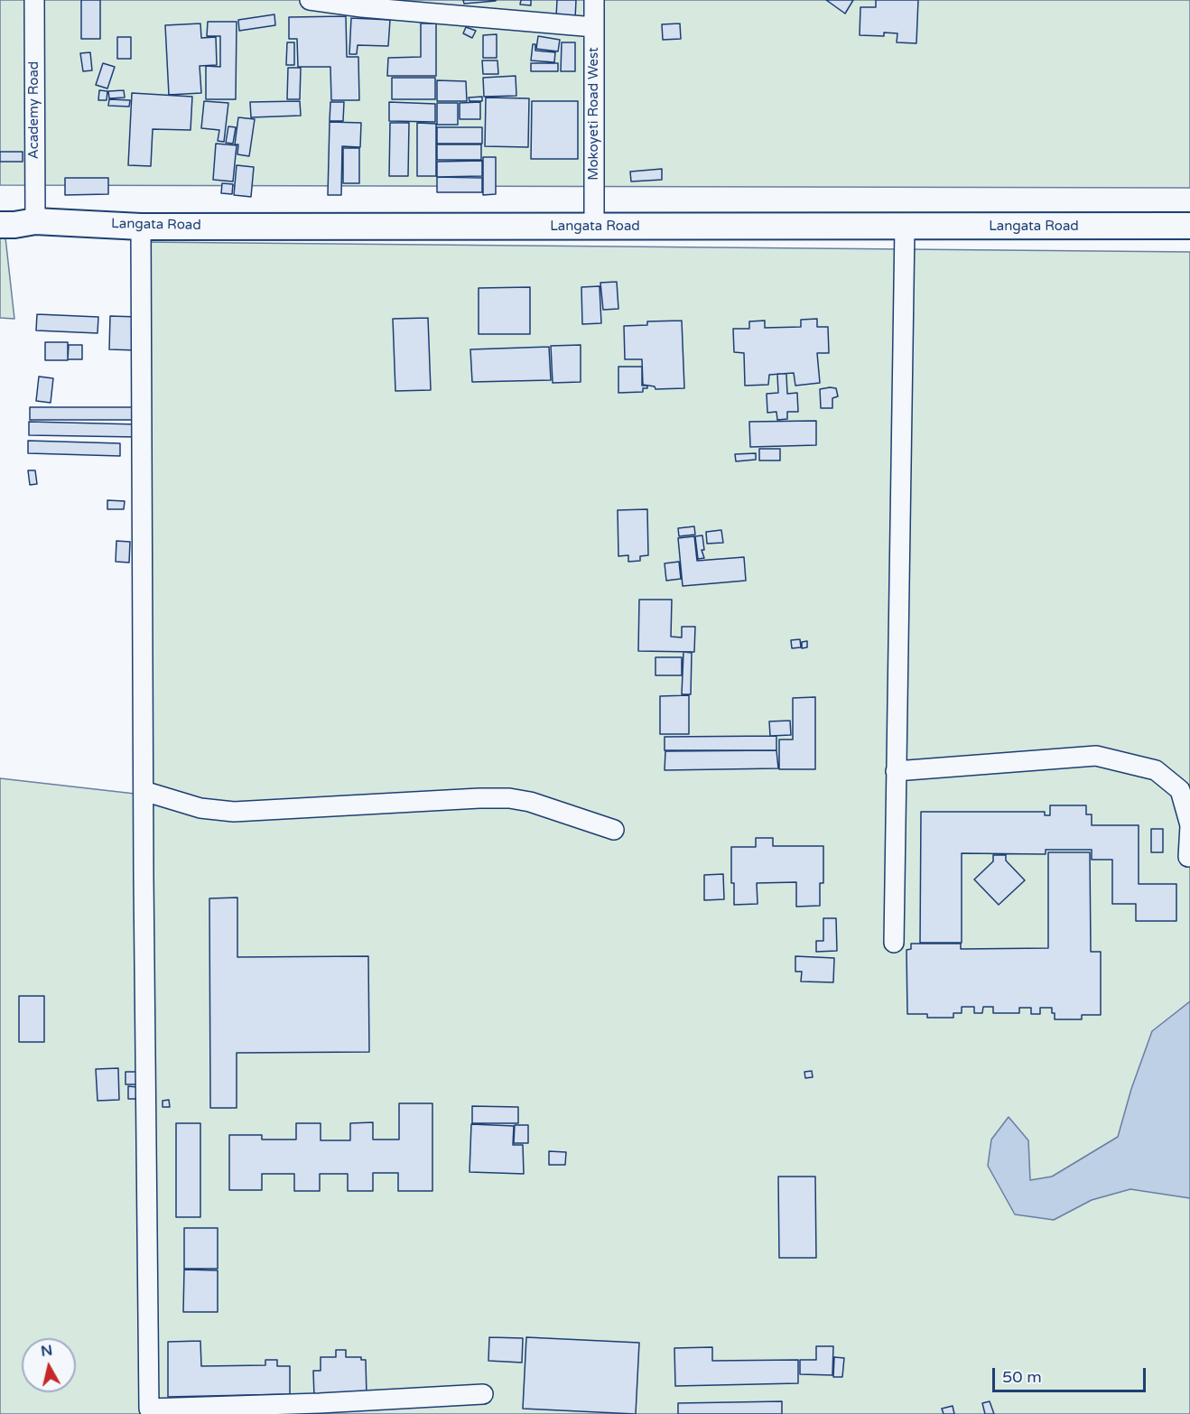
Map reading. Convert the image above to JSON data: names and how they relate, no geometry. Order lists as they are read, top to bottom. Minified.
{"streets":{"main road":["Langata Road"],"street":["Academy Road","Mokoyeti Road West"]},"crossings":[["Academy Road","Langata Road"],["Mokoyeti Road West","Langata Road"]],"scale_bar":"50 m","north":"top"}
